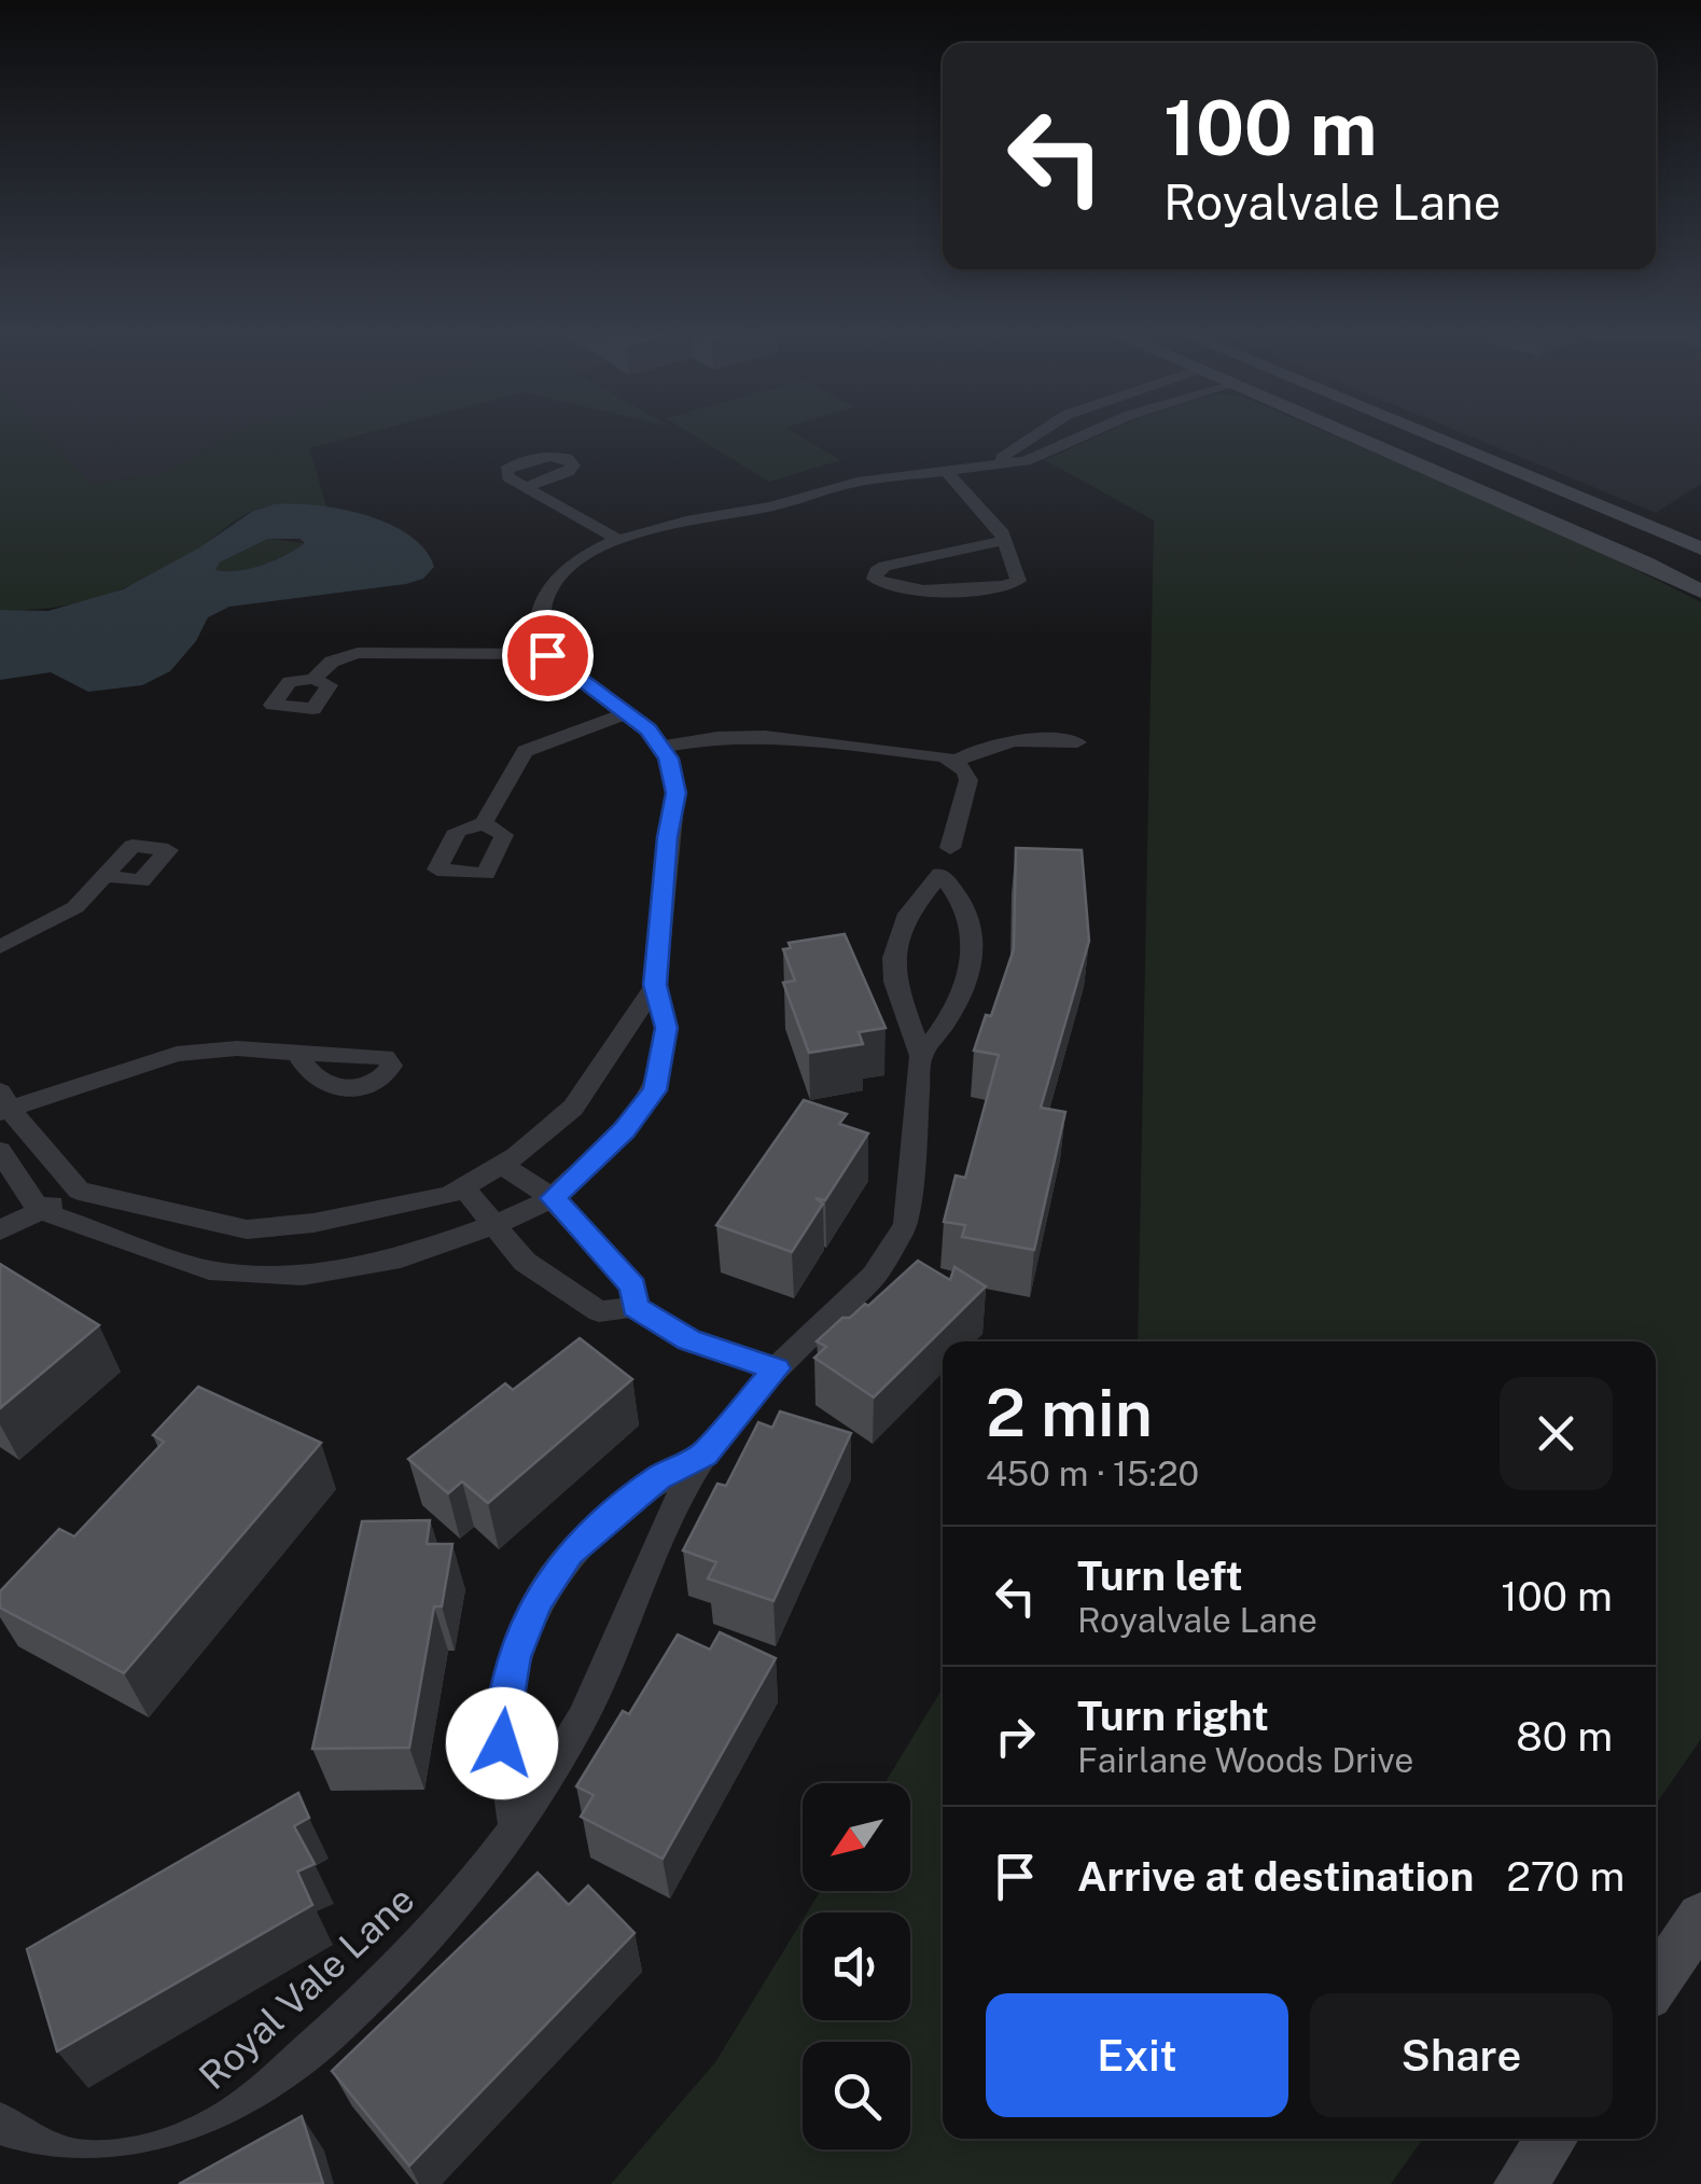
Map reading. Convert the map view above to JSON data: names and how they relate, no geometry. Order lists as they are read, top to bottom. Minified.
{"streets":{"street":["Royal Vale Lane"]},"north":"bottom left","page":{"turn":["100 m","Royalvale Lane"],"heading":["2 min","450 m · 15:20"],"list":[{"name":"Turn left","note":"Royalvale Lane","value":"100 m"},{"name":"Turn right","note":"Fairlane Woods Drive","value":"80 m"},{"name":"Arrive at destination","value":"270 m"}],"buttons":["Exit","Share"]}}
